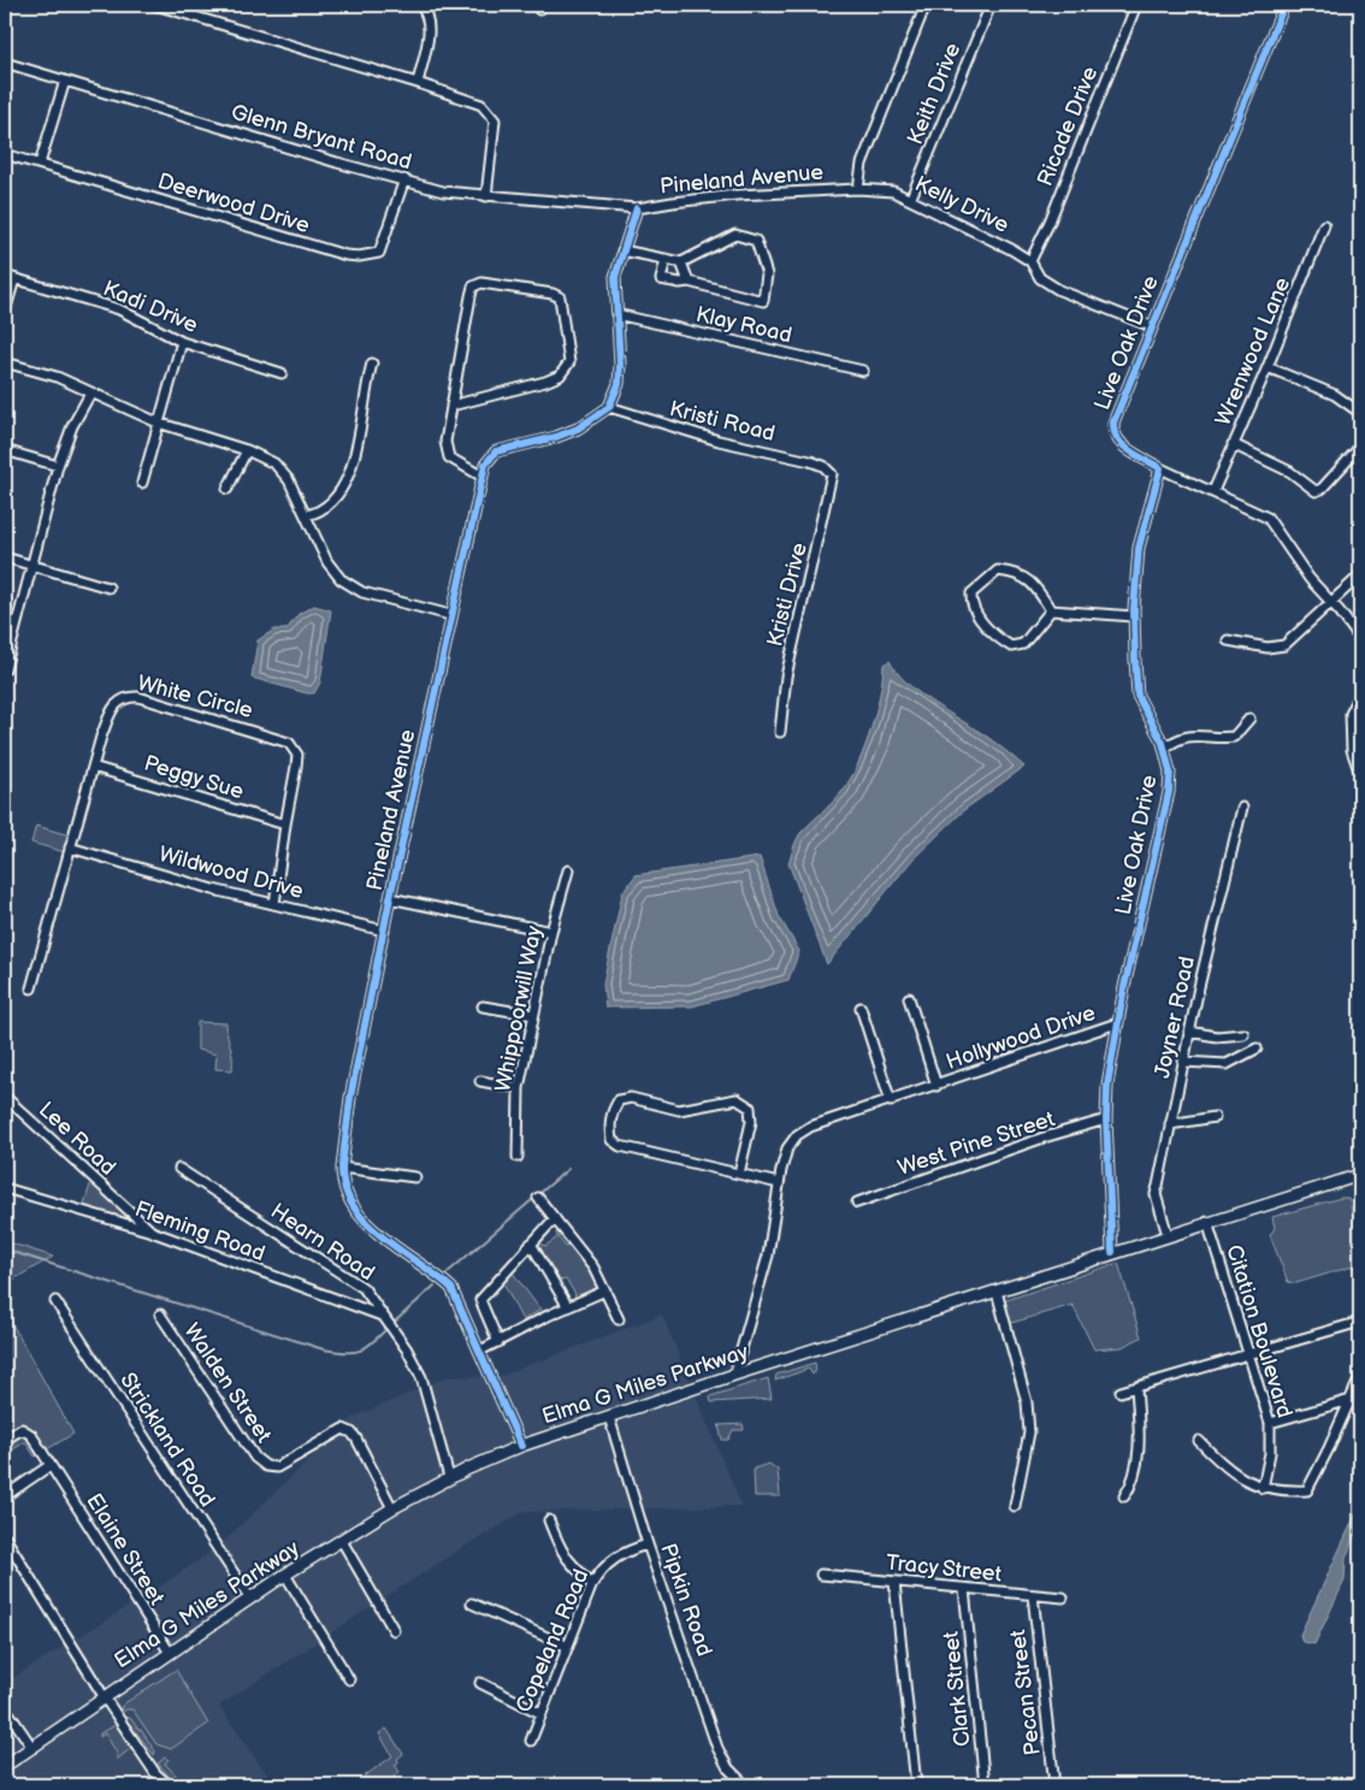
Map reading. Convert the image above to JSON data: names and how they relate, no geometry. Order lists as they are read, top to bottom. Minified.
{"streets":{"main road":["Elma G Miles Parkway"],"street":["Keith Drive","Ricade Drive","Glenn Bryant Road","Pineland Avenue","Deerwood Drive","Kelly Drive","Kadi Drive","Klay Road","Live Oak Drive","Wrenwood Lane","Kristi Road","Kristi Drive","White Circle","Peggy Sue","Wildwood Drive","Whippoorwill Way","Joyner Road","Hollywood Drive","Lee Road","West Pine Street","Fleming Road","Hearn Road","Citation Boulevard","Walden Street","Strickland Road","Elaine Street","Tracy Street","Pipkin Road","Copeland Road","Clark Street","Pecan Street"]},"crossings":[["Keith Drive","Kelly Drive"],["Ricade Drive","Kelly Drive"],["Glenn Bryant Road","Pineland Avenue"],["Glenn Bryant Road","Deerwood Drive"],["Pineland Avenue","Kelly Drive"],["Pineland Avenue","Klay Road"],["Pineland Avenue","Kristi Road"],["Pineland Avenue","Wildwood Drive"],["Pineland Avenue","Elma G Miles Parkway"],["Kelly Drive","Live Oak Drive"],["Live Oak Drive","Hollywood Drive"],["Live Oak Drive","West Pine Street"],["Live Oak Drive","Elma G Miles Parkway"],["Kristi Road","Kristi Drive"],["White Circle","Peggy Sue"],["White Circle","Wildwood Drive"],["Joyner Road","Elma G Miles Parkway"],["Hollywood Drive","Elma G Miles Parkway"],["Lee Road","Fleming Road"],["Fleming Road","Hearn Road"],["Hearn Road","Elma G Miles Parkway"],["Citation Boulevard","Elma G Miles Parkway"],["Walden Street","Elma G Miles Parkway"],["Elma G Miles Parkway","Strickland Road"],["Elma G Miles Parkway","Elaine Street"],["Elma G Miles Parkway","Pipkin Road"],["Tracy Street","Clark Street"],["Tracy Street","Pecan Street"],["Pipkin Road","Copeland Road"]]}
